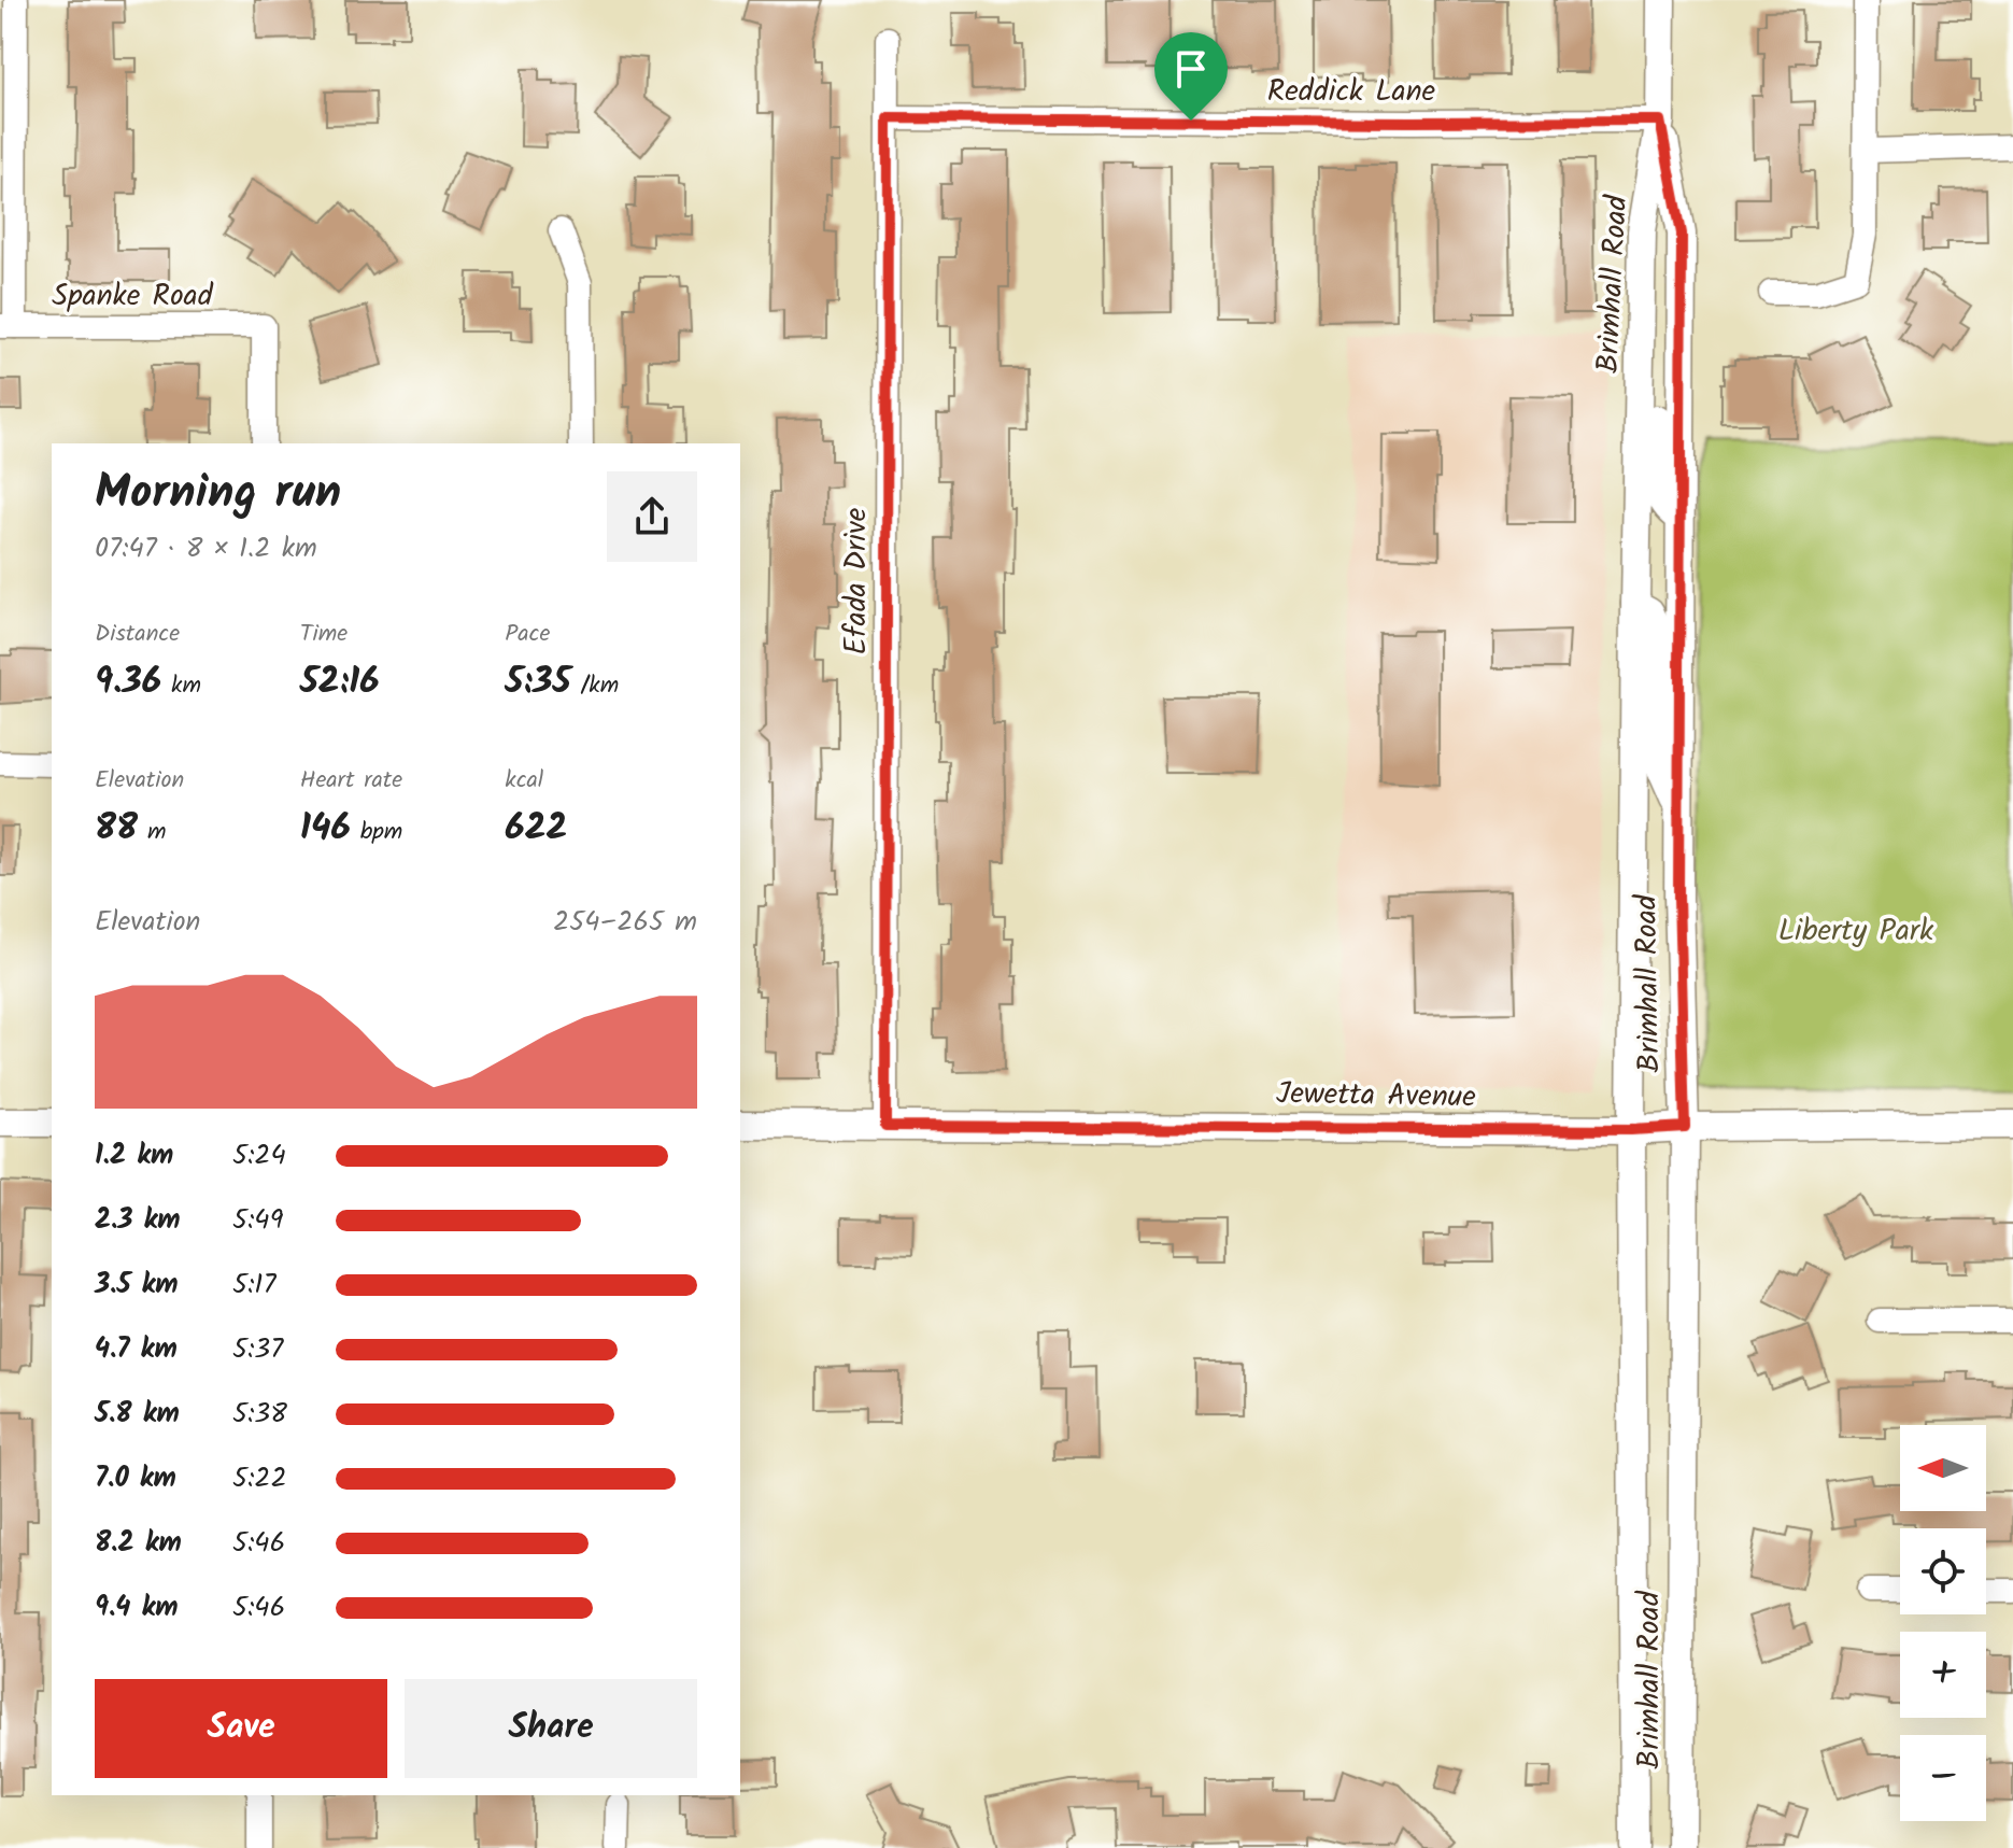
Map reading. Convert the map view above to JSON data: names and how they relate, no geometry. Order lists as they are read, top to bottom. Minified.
{"streets":{"street":["Reddick Lane","Brimhall Road","Spanke Road","Efada Drive","Jewetta Avenue"]},"crossings":[["Reddick Lane","Brimhall Road"],["Reddick Lane","Efada Drive"],["Brimhall Road","Jewetta Avenue"],["Efada Drive","Jewetta Avenue"]],"parks":["Liberty Park"],"north":"left","page":{"heading":["Morning run","07:47 · 8 × 1.2 km"],"stats":[["Distance","9.36 km"],["Time","52:16"],["Pace","5:35 /km"],["Elevation","88 m"],["Heart rate","146 bpm"],["kcal","622"]],"chart":["Elevation","254–265 m"],"list":[{"name":"1.2 km","note":"5:24"},{"name":"2.3 km","note":"5:49"},{"name":"3.5 km","note":"5:17"},{"name":"4.7 km","note":"5:37"},{"name":"5.8 km","note":"5:38"},{"name":"7.0 km","note":"5:22"},{"name":"8.2 km","note":"5:46"},{"name":"9.4 km","note":"5:46"}],"map_buttons":["+","−"],"buttons":["Save","Share"]}}
